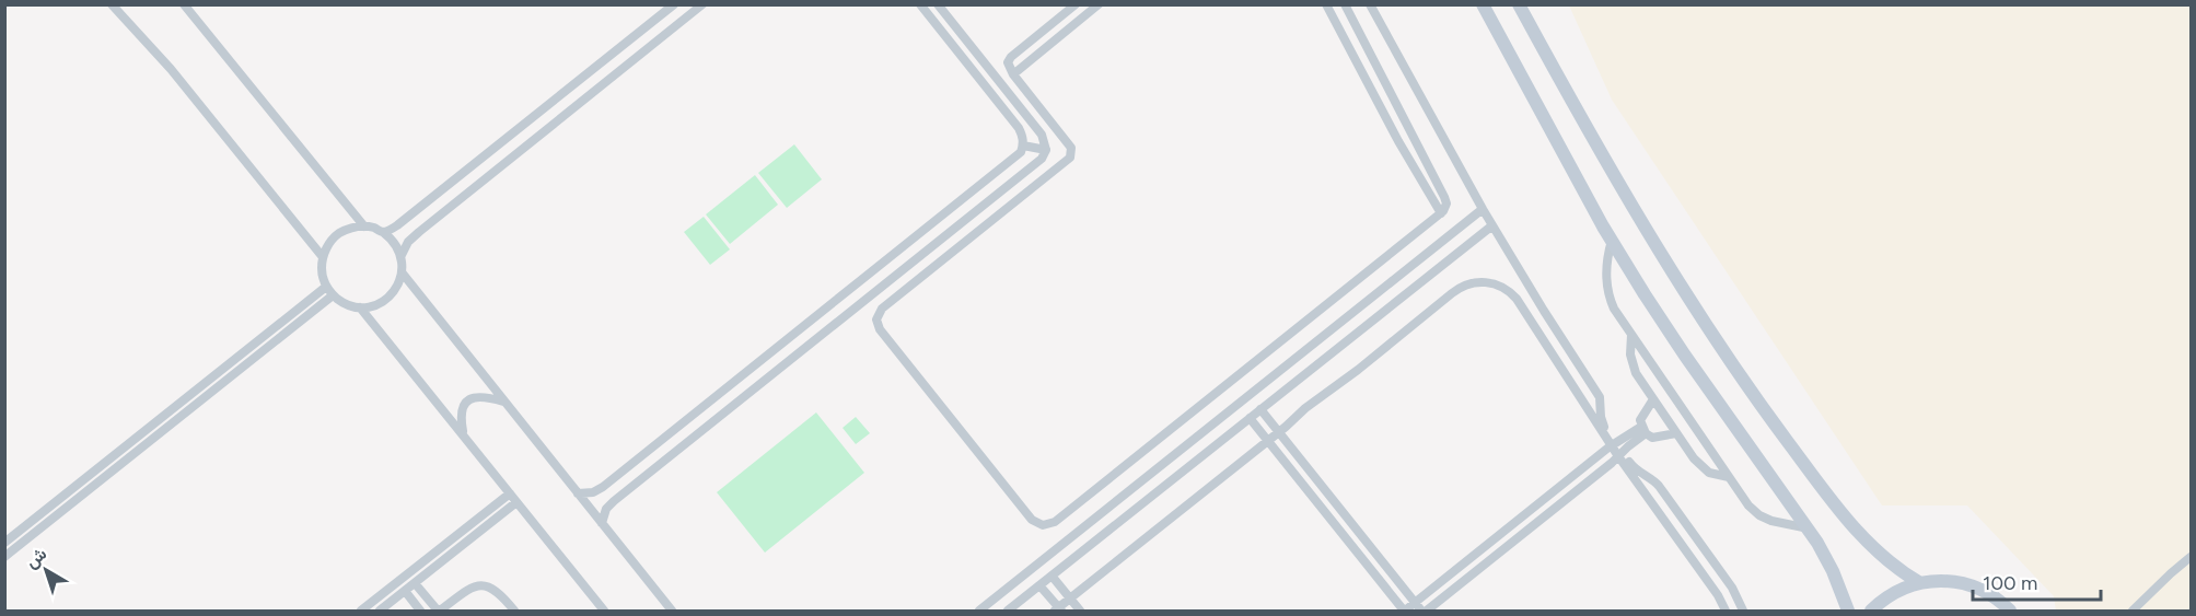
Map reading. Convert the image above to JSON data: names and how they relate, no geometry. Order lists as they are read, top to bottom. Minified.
{"scale_bar":"100 m","north":"top left"}
